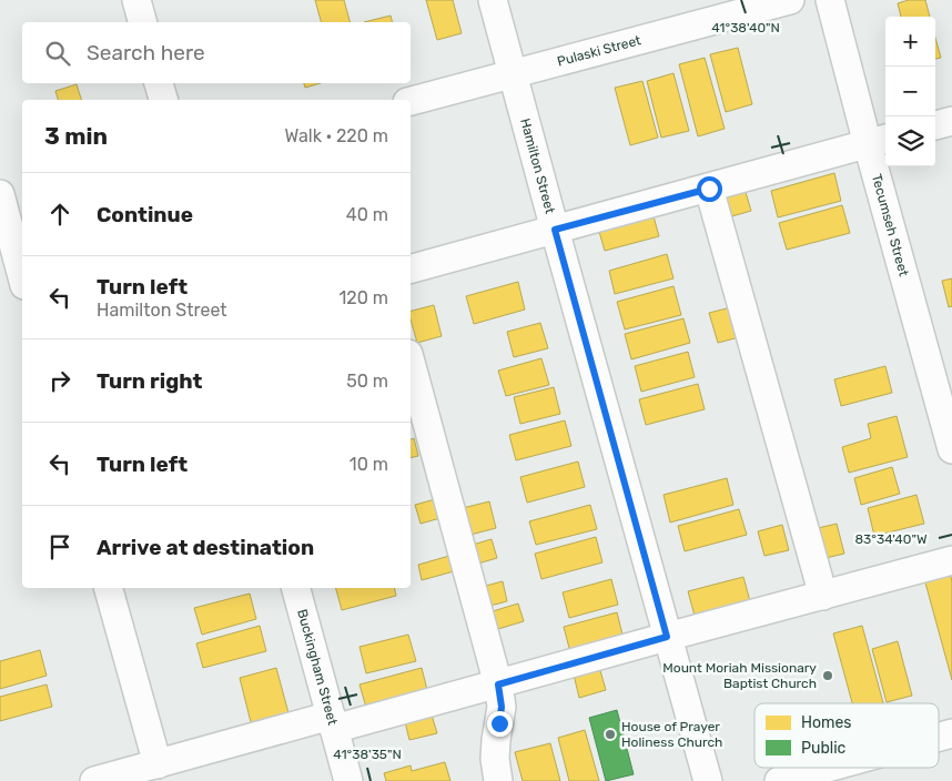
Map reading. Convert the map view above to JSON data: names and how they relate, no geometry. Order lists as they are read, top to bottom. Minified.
{"streets":{"street":["Pulaski Street","Hamilton Street","Tecumseh Street","Buckingham Street"]},"crossings":[["Pulaski Street","Hamilton Street"]],"places":["Mount Moriah Missionary Baptist Church","House of Prayer Holiness Church"],"legend":["Homes","Public"],"page":{"map_buttons":["+","−"],"search":"Search here","heading":["3 min","Walk · 220 m"],"list":[["Continue","40 m"],["Turn left","Hamilton Street","120 m"],["Turn right","50 m"],["Turn left","10 m"],"Arrive at destination"]},"coordinates":["41°38'40\"N","83°34'40\"W","41°38'35\"N"]}
